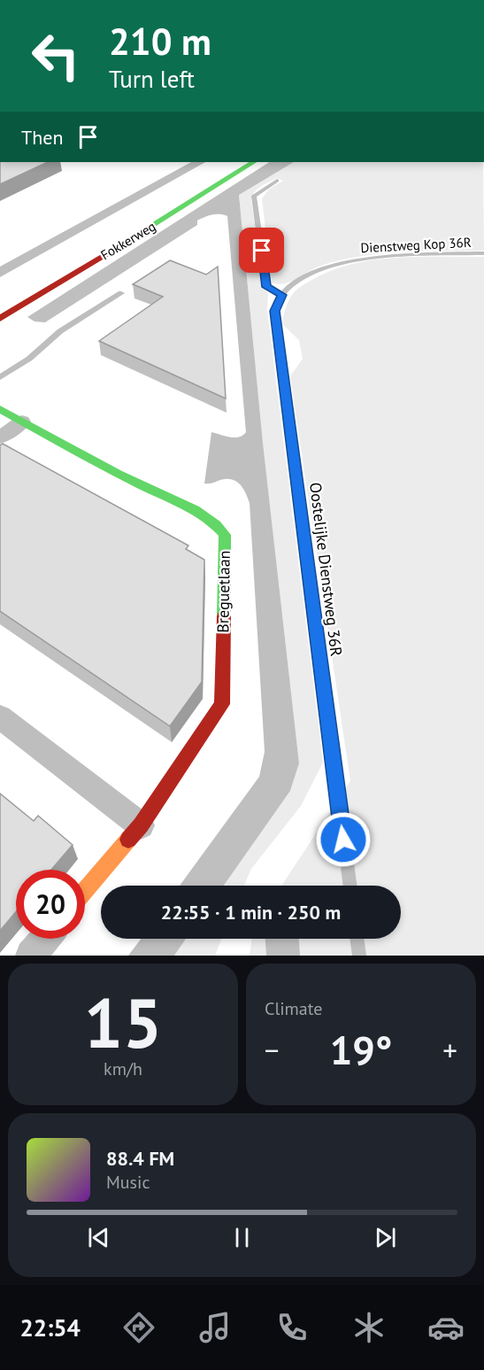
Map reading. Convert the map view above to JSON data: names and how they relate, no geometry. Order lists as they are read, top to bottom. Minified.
{"streets":{"street":["Fokkerweg","Breguetlaan"],"lane":["Dienstweg Kop 36R","Oostelijke Dienstweg 36R"]},"crossings":[["Dienstweg Kop 36R","Oostelijke Dienstweg 36R"]],"page":{"turn":["210 m","Turn left"],"then":"Then","limit":"20","trip":"22:55 · 1 min · 250 m","tile":[["15","km/h"],"Climate"],"heat":["−","19°","+"],"song":["88.4 FM","Music"],"tabs":"22:54"}}
